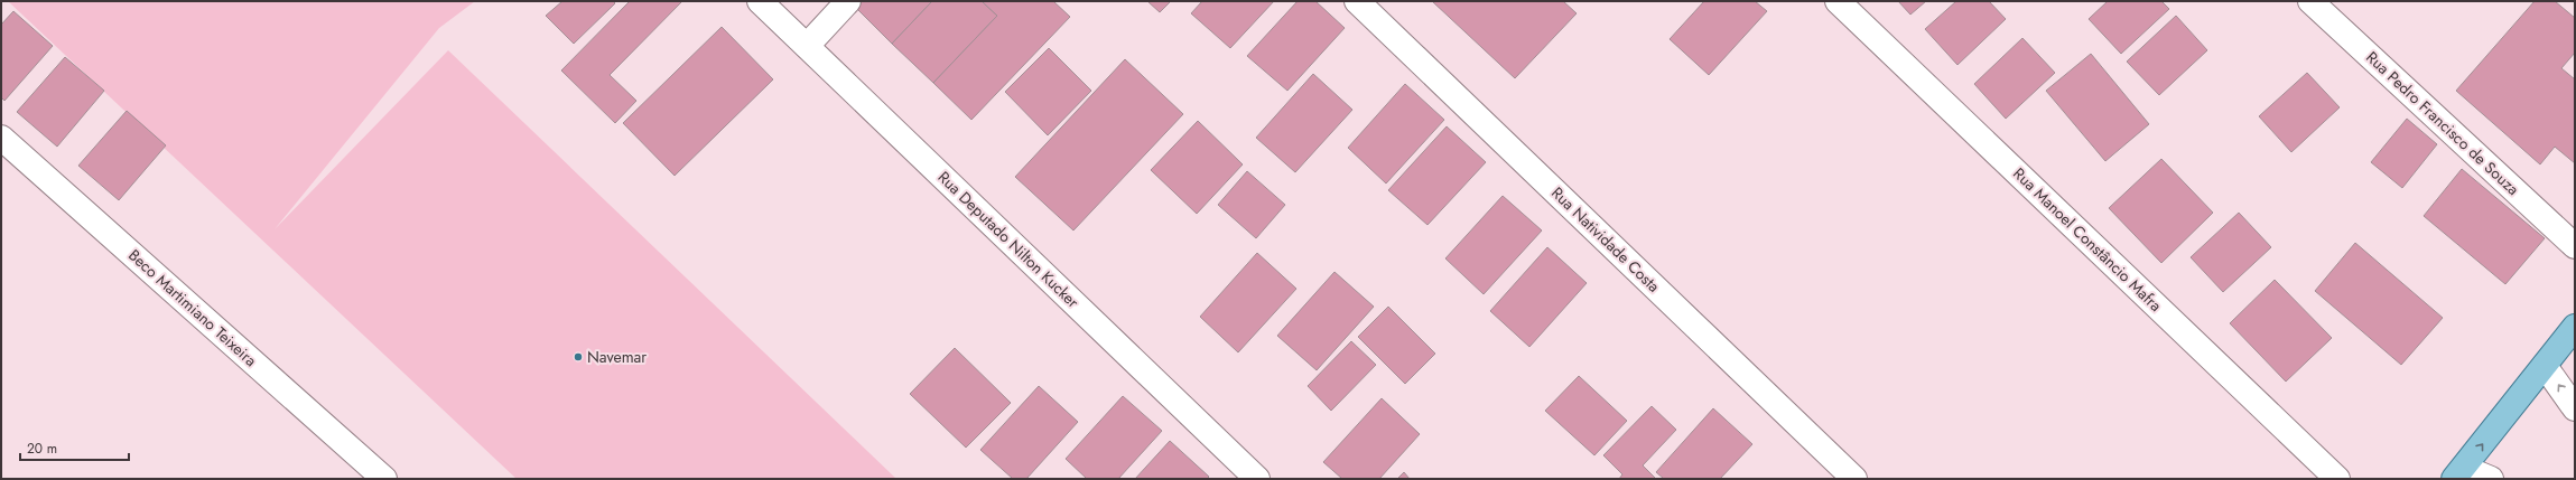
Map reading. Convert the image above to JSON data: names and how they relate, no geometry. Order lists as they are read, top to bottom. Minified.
{"streets":{"street":["Rua Pedro Francisco de Souza","Rua Deputado Nilton Kucker","Rua Natividade Costa","Rua Manoel Constâncio Mafra","Beco Martimiano Teixeira"]},"places":["Navemar"],"scale_bar":"20 m"}
